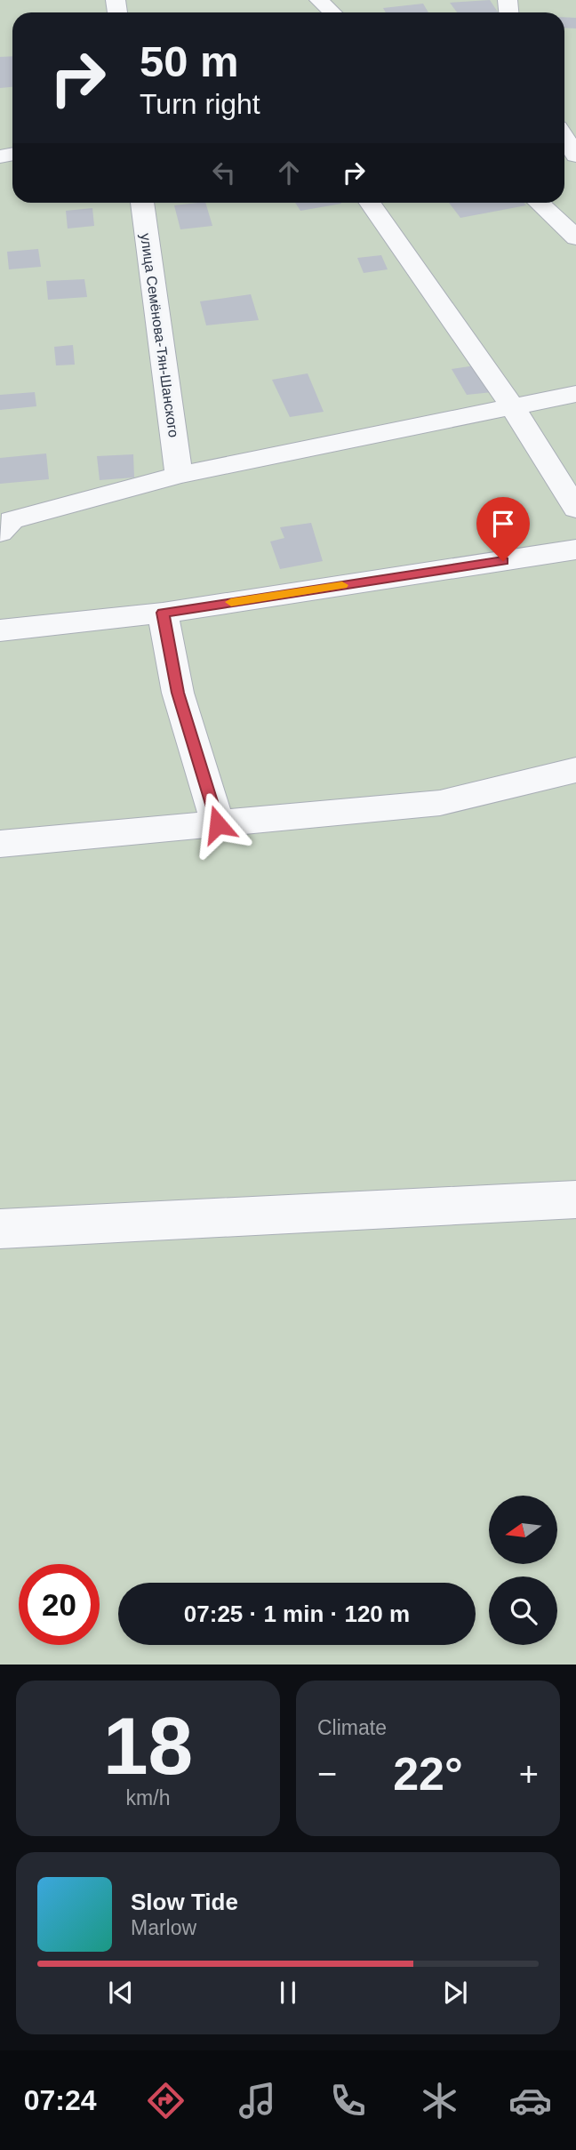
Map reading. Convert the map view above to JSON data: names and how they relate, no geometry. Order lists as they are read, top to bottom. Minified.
{"streets":{"lane":["улица Семёнова-Тян-Шанского"]},"north":"left","page":{"turn":["50 m","Turn right"],"limit":"20","trip":"07:25 · 1 min · 120 m","tile":[["18","km/h"],"Climate"],"heat":["−","22°","+"],"song":["Slow Tide","Marlow"],"tabs":"07:24"}}
